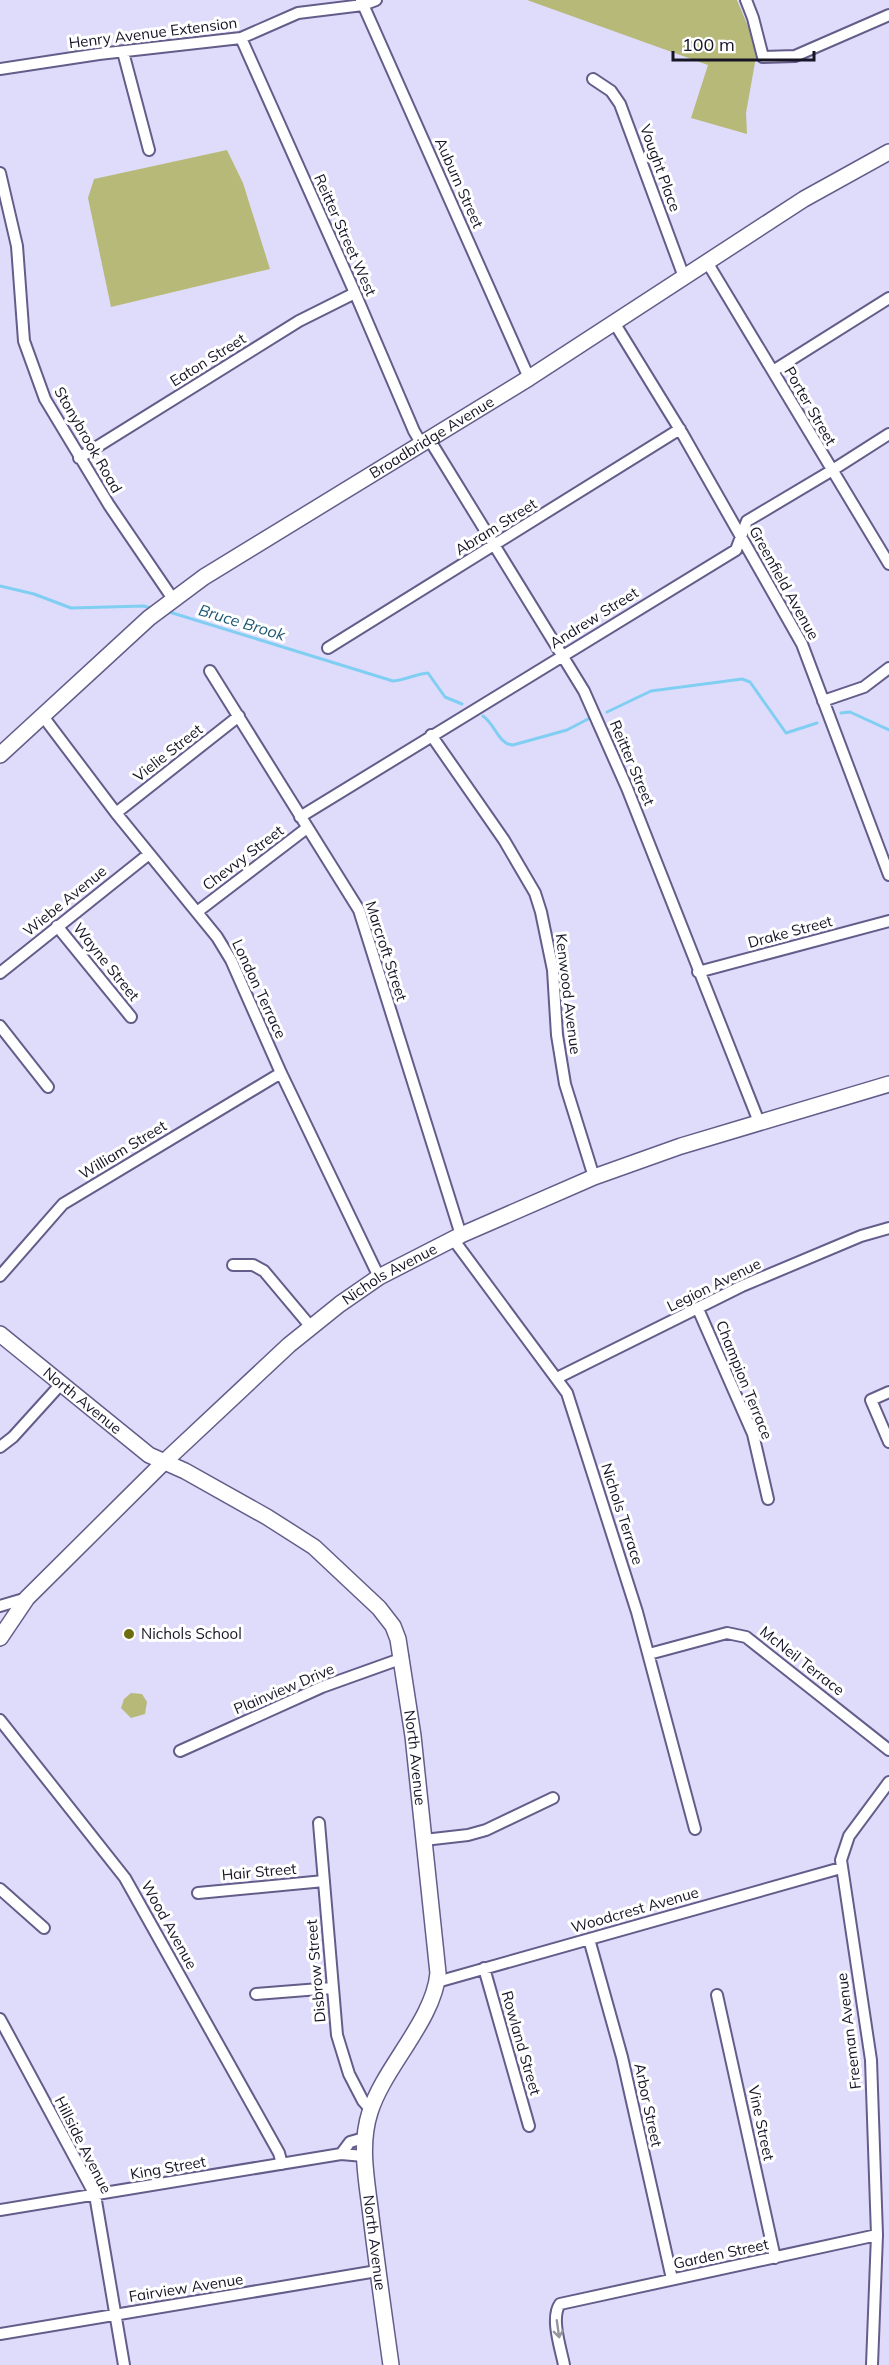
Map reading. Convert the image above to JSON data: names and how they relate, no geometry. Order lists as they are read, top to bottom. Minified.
{"streets":{"main road":["Broadbridge Avenue","Nichols Avenue","North Avenue"],"street":["Henry Avenue Extension","Vought Place","Auburn Street","Reitter Street West","Eaton Street","Porter Street","Stonybrook Road","Abram Street","Greenfield Avenue","Andrew Street","Vielie Street","Reitter Street","Chevvy Street","Wiebe Avenue","Drake Street","Marcroft Street","Wayne Street","London Terrace","Kenwood Avenue","William Street","Legion Avenue","Champion Terrace","Nichols Terrace","McNeil Terrace","Plainview Drive","Hair Street","Woodcrest Avenue","Wood Avenue","Disbrow Street","Freeman Avenue","Rowland Street","Arbor Street","Vine Street","Hillside Avenue","King Street","Garden Street","Fairview Avenue"]},"crossings":[["Henry Avenue Extension","Auburn Street"],["Henry Avenue Extension","Reitter Street West"],["Vought Place","Broadbridge Avenue"],["Auburn Street","Broadbridge Avenue"],["Reitter Street West","Eaton Street"],["Reitter Street West","Broadbridge Avenue"],["Reitter Street West","Reitter Street"],["Eaton Street","Stonybrook Road"],["Porter Street","Broadbridge Avenue"],["Porter Street","Andrew Street"],["Broadbridge Avenue","Stonybrook Road"],["Broadbridge Avenue","Greenfield Avenue"],["Broadbridge Avenue","Reitter Street"],["Broadbridge Avenue","London Terrace"],["Abram Street","Greenfield Avenue"],["Abram Street","Reitter Street"],["Greenfield Avenue","Andrew Street"],["Andrew Street","Reitter Street"],["Andrew Street","Marcroft Street"],["Andrew Street","Kenwood Avenue"],["Vielie Street","Marcroft Street"],["Vielie Street","London Terrace"],["Reitter Street","Drake Street"],["Reitter Street","Nichols Avenue"],["Chevvy Street","Marcroft Street"],["Chevvy Street","London Terrace"],["Wiebe Avenue","Wayne Street"],["Wiebe Avenue","London Terrace"],["Marcroft Street","Nichols Avenue"],["Marcroft Street","Nichols Terrace"],["London Terrace","William Street"],["London Terrace","Nichols Avenue"],["Kenwood Avenue","Nichols Avenue"],["Nichols Avenue","North Avenue"],["Nichols Avenue","Nichols Terrace"],["Legion Avenue","Champion Terrace"],["Legion Avenue","Nichols Terrace"],["North Avenue","Plainview Drive"],["North Avenue","Woodcrest Avenue"],["North Avenue","Disbrow Street"],["North Avenue","King Street"],["North Avenue","Fairview Avenue"],["Nichols Terrace","McNeil Terrace"],["Hair Street","Disbrow Street"],["Woodcrest Avenue","Freeman Avenue"],["Woodcrest Avenue","Rowland Street"],["Woodcrest Avenue","Arbor Street"],["Wood Avenue","King Street"],["Freeman Avenue","Garden Street"],["Arbor Street","Garden Street"],["Vine Street","Garden Street"],["Hillside Avenue","King Street"],["Hillside Avenue","Fairview Avenue"]],"water":["Bruce Brook"],"places":["Nichols School"],"scale_bar":"100 m"}
